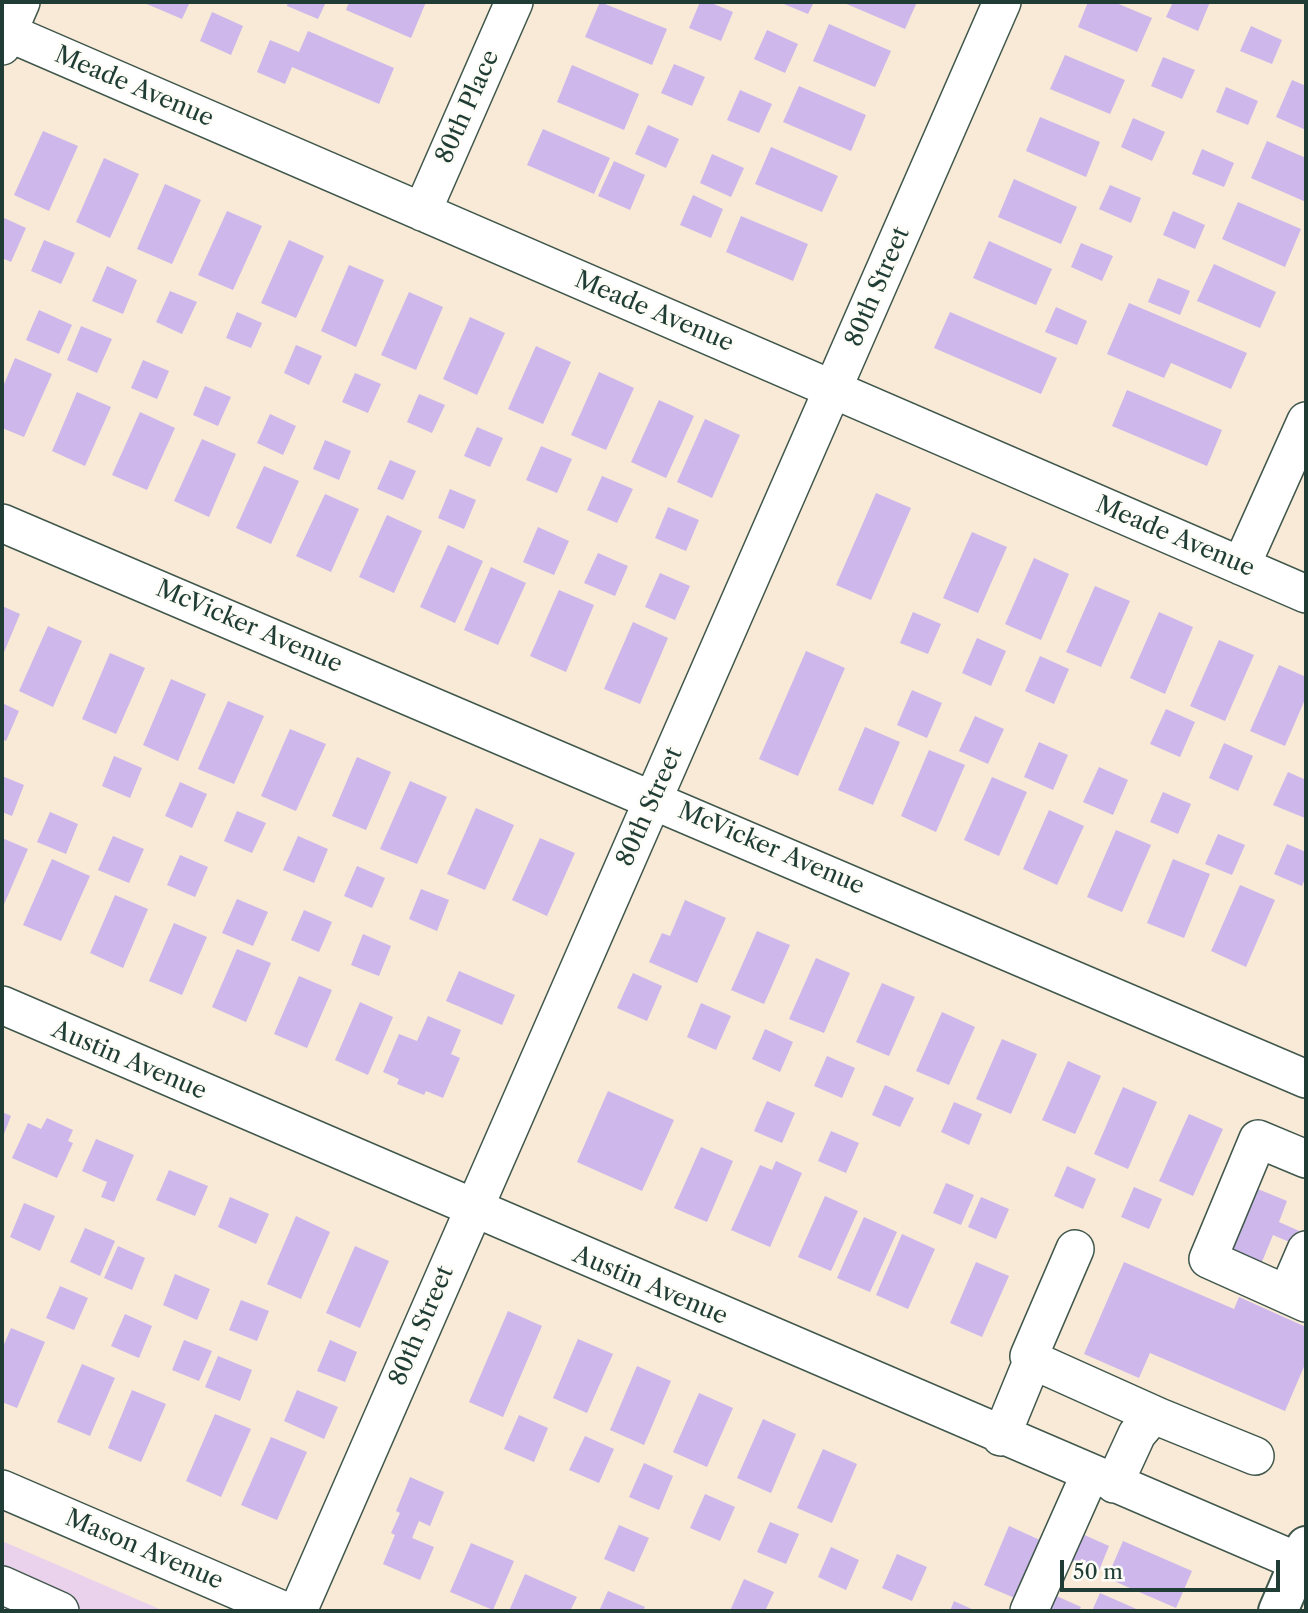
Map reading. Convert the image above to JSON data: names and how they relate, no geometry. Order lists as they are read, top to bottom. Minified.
{"streets":{"street":["Meade Avenue","80th Place","80th Street","McVicker Avenue","Austin Avenue","Mason Avenue"]},"crossings":[["Meade Avenue","80th Place"],["Meade Avenue","80th Street"],["80th Street","McVicker Avenue"],["80th Street","Austin Avenue"]],"scale_bar":"50 m"}
